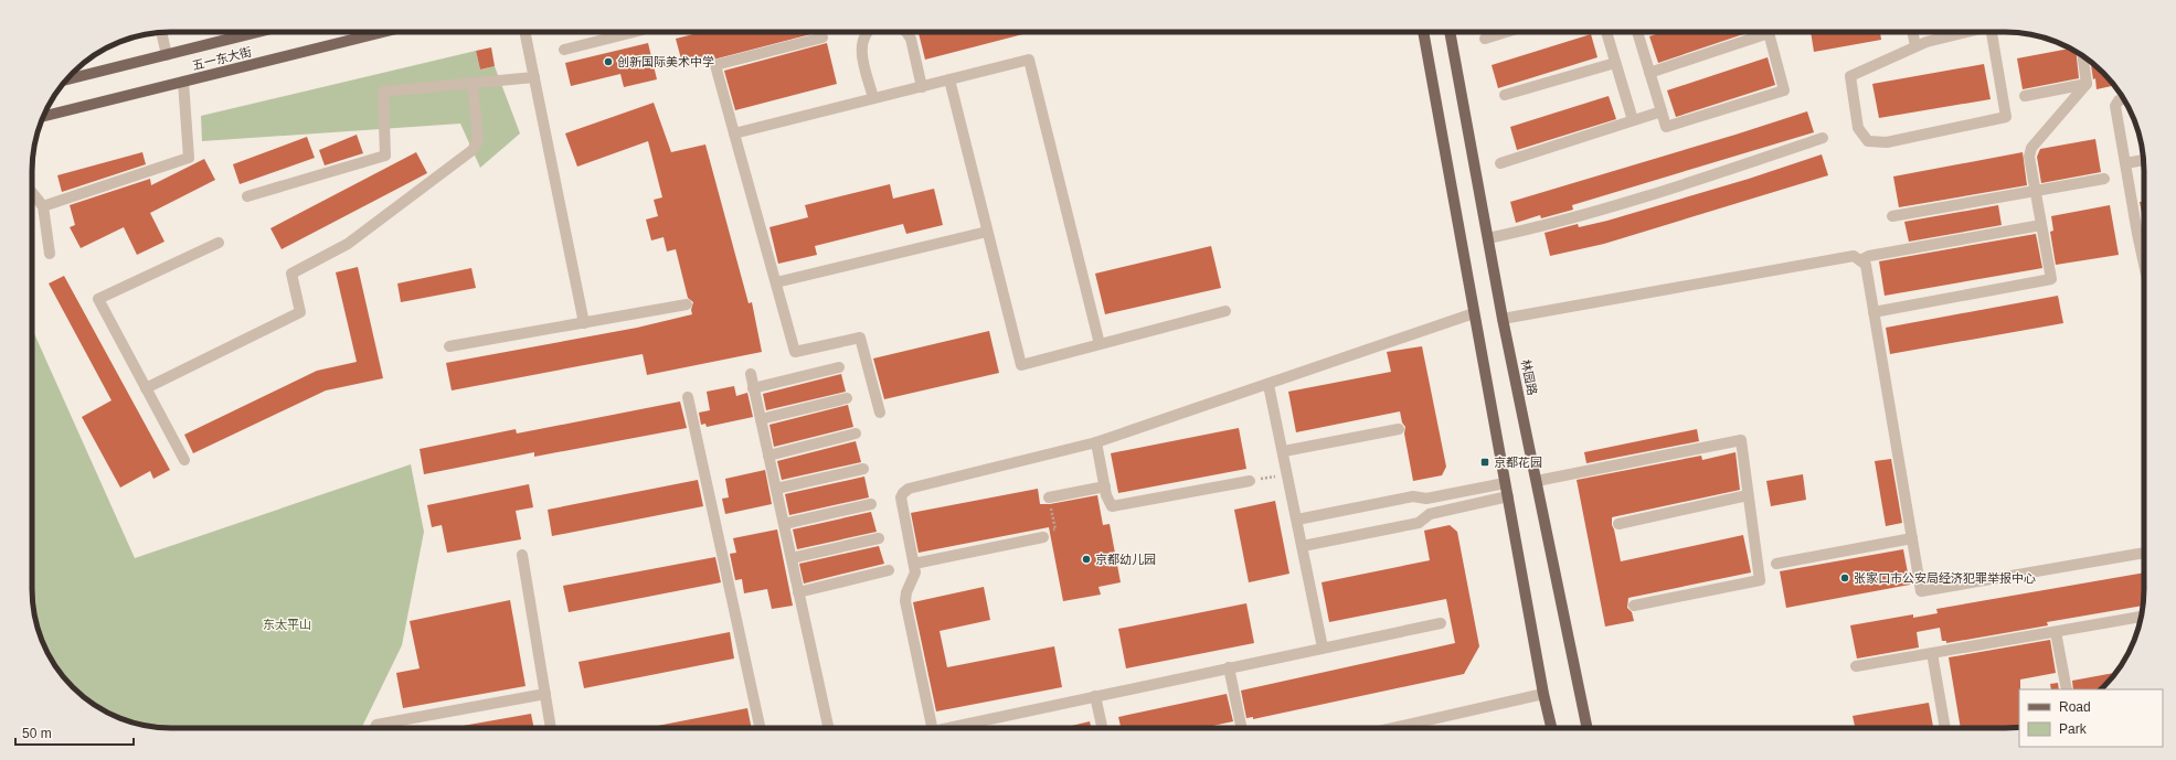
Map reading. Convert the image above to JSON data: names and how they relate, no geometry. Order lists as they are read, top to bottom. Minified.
{"streets":{"main road":["五一东大街","林园路"]},"parks":["东太平山"],"places":{"other":["创新国际美术中学","京都幼儿园","张家口市公安局经济犯罪举报中心"],"transit":["京都花园"]},"legend":["Road","Park"],"scale_bar":"50 m"}
